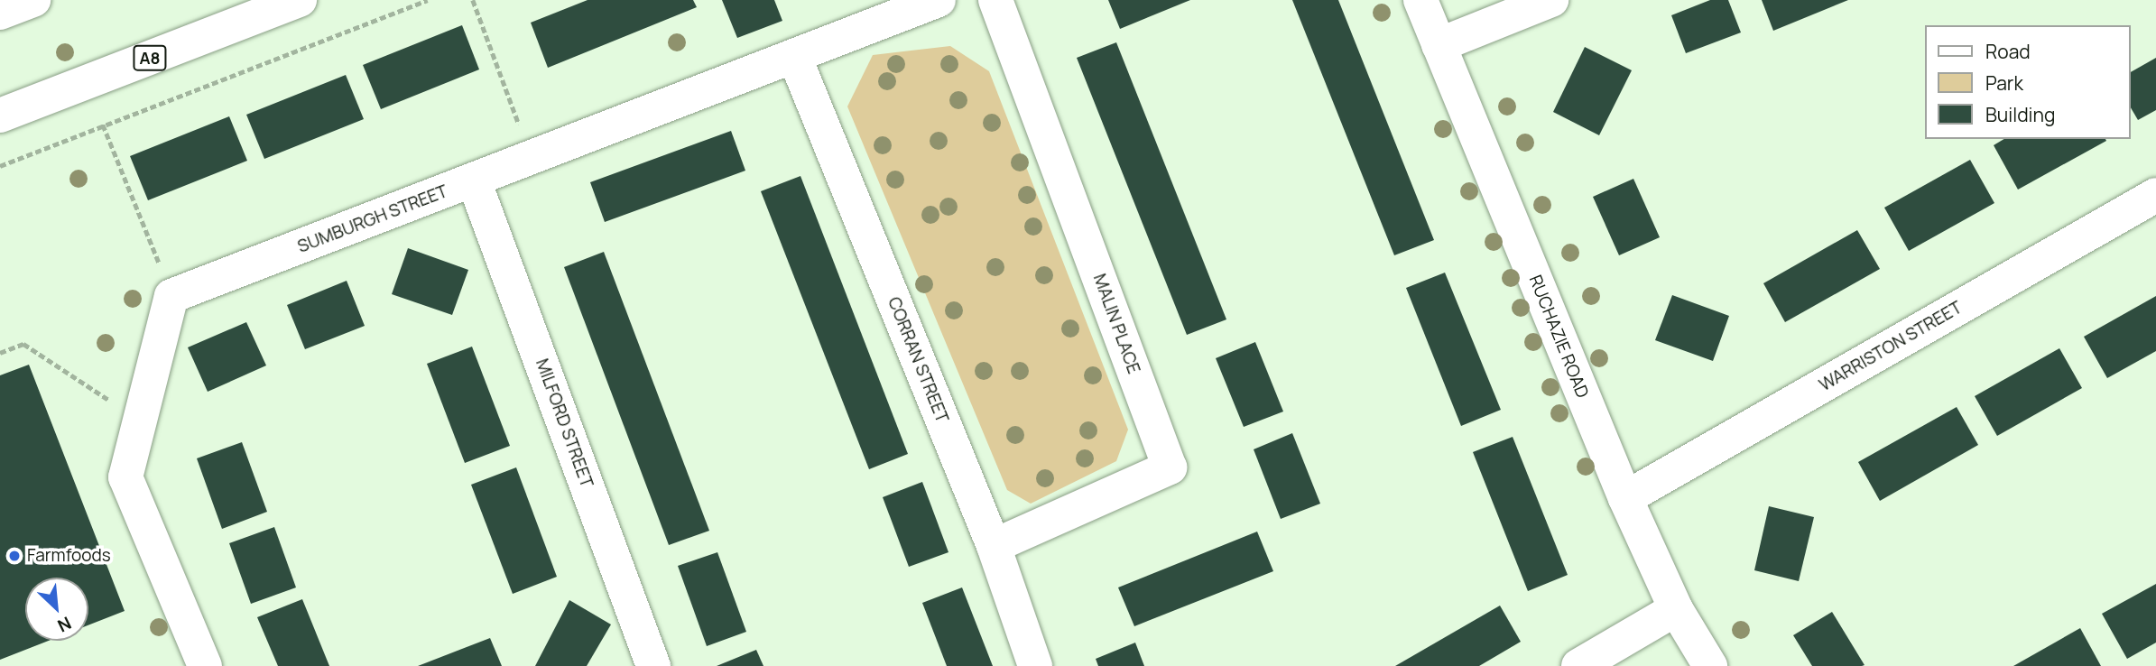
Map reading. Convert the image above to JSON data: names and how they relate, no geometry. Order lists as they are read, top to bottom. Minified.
{"streets":{"street":["A8","SUMBURGH STREET","MALIN PLACE","RUCHAZIE ROAD","WARRISTON STREET","CORRAN STREET","MILFORD STREET"]},"crossings":[["SUMBURGH STREET","CORRAN STREET"],["SUMBURGH STREET","MILFORD STREET"],["MALIN PLACE","CORRAN STREET"],["RUCHAZIE ROAD","WARRISTON STREET"]],"places":["Farmfoods"],"legend":["Road","Park","Building"],"north":"bottom right"}
